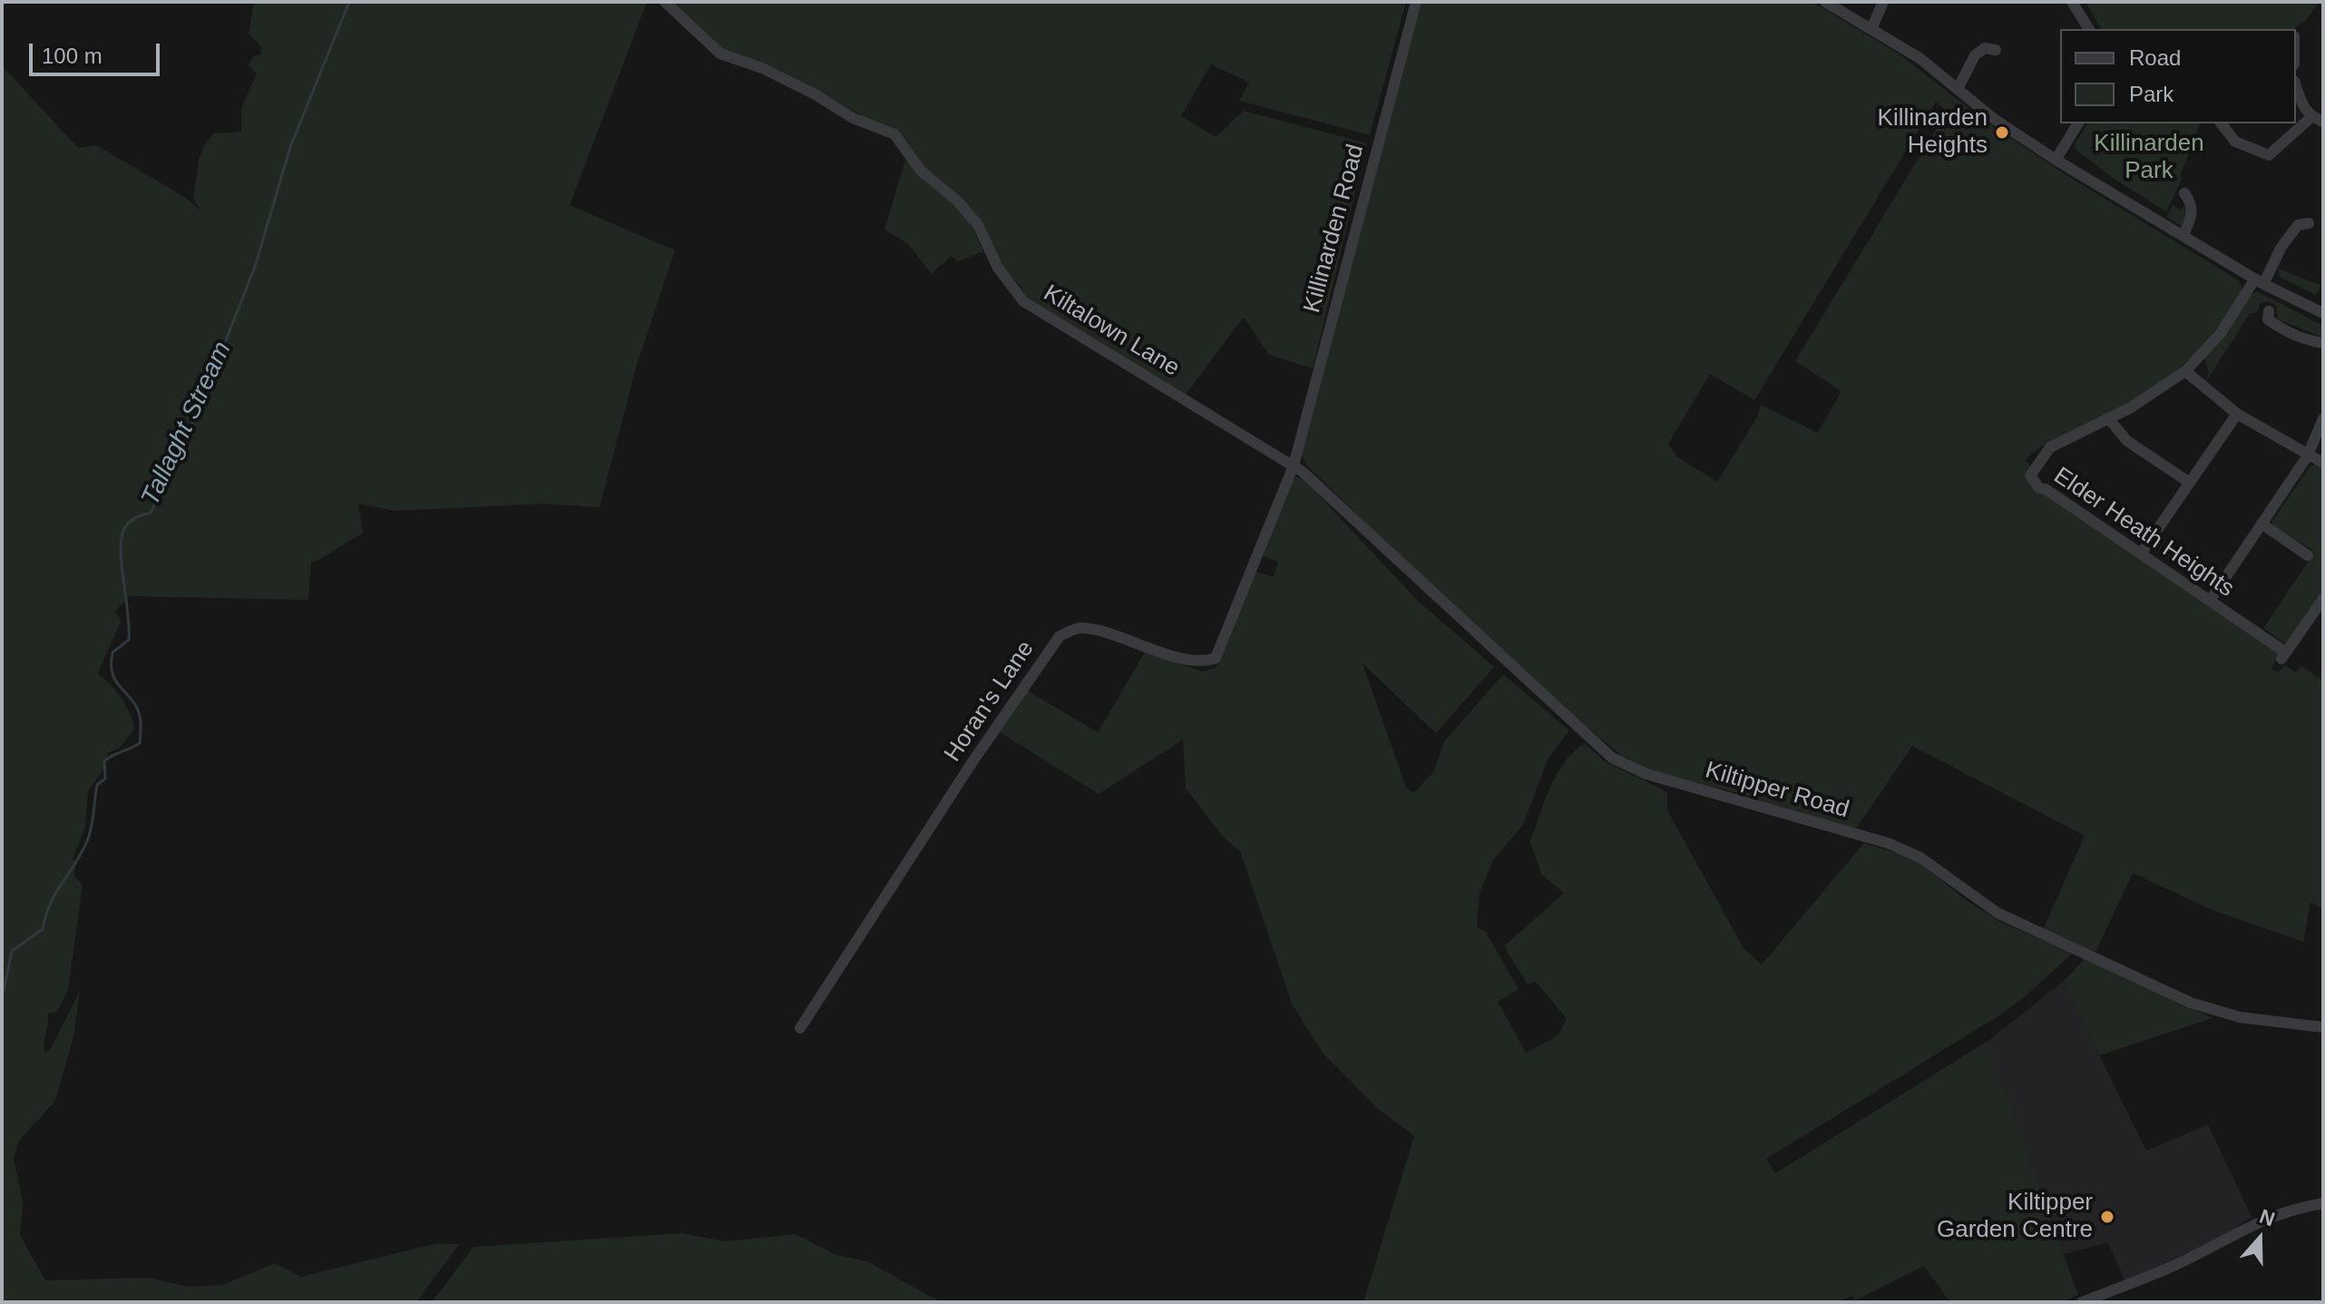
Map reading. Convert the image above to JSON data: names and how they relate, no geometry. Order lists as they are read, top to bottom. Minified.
{"streets":{"street":["Killinarden Road","Kiltalown Lane","Elder Heath Heights","Horan's Lane","Kiltipper Road"]},"crossings":[["Killinarden Road","Kiltalown Lane"],["Killinarden Road","Horan's Lane"],["Killinarden Road","Kiltipper Road"],["Kiltalown Lane","Horan's Lane"],["Kiltalown Lane","Kiltipper Road"],["Horan's Lane","Kiltipper Road"]],"water":["Tallaght Stream"],"parks":["Killinarden Park"],"places":["Killinarden Heights","Kiltipper Garden Centre"],"legend":["Road","Park"],"scale_bar":"100 m","north":"top"}
